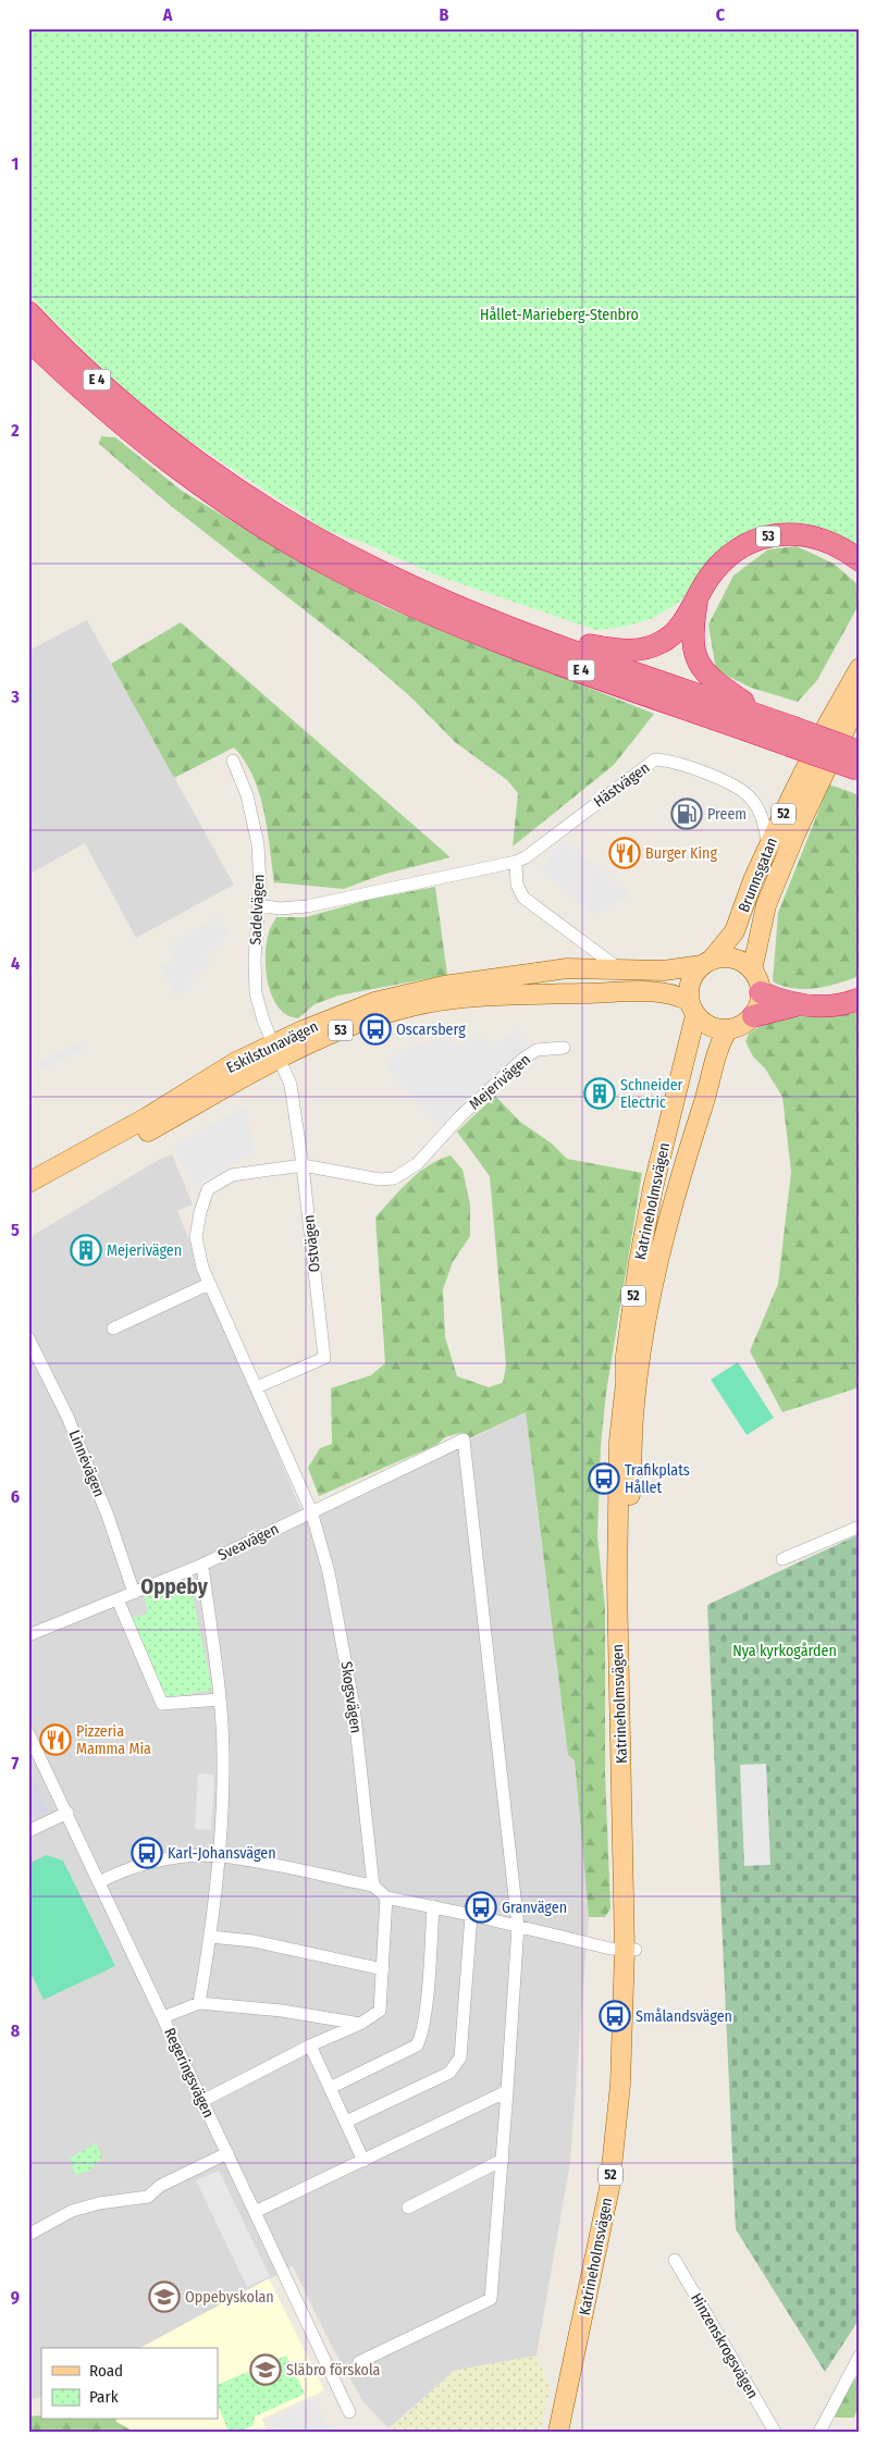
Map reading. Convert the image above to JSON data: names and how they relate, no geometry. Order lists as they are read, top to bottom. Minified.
{"streets":{"highway":["E 4","53"],"main road":["52","Brunnsgatan","Eskilstunavägen","Katrineholmsvägen"],"street":["Hästvägen","Sadelvägen","Mejerivägen","Ostvägen","Linnévägen","Sveavägen","Skogsvägen","Regeringsvägen","Hinzenskrogsvägen"]},"crossings":[["E 4","53"],["Hästvägen","Brunnsgatan"],["Hästvägen","Sadelvägen"],["52","Brunnsgatan"],["52","Eskilstunavägen"],["52","Katrineholmsvägen"],["Brunnsgatan","Eskilstunavägen"],["Brunnsgatan","Katrineholmsvägen"],["Sadelvägen","Eskilstunavägen"],["Sadelvägen","Ostvägen"],["Eskilstunavägen","Katrineholmsvägen"],["Eskilstunavägen","Ostvägen"],["Mejerivägen","Ostvägen"],["Mejerivägen","Sveavägen"],["Mejerivägen","Skogsvägen"],["Linnévägen","Sveavägen"],["Sveavägen","Skogsvägen"]],"districts":["Oppeby"],"parks":["Hållet-Marieberg-Stenbro","Nya kyrkogården"],"places":{"fuel station":["Preem"],"restaurant":["Burger King","Pizzeria Mamma Mia"],"bus stop":["Oscarsberg","Trafikplats Hållet","Karl-Johansvägen","Granvägen","Smålandsvägen"],"building":["Schneider Electric","Mejerivägen"],"school or university":["Oppebyskolan","Släbro förskola"]},"legend":["Road","Park"],"grid":{"columns":["A","B","C"],"rows":["1","2","3","4","5","6","7","8","9"]}}
